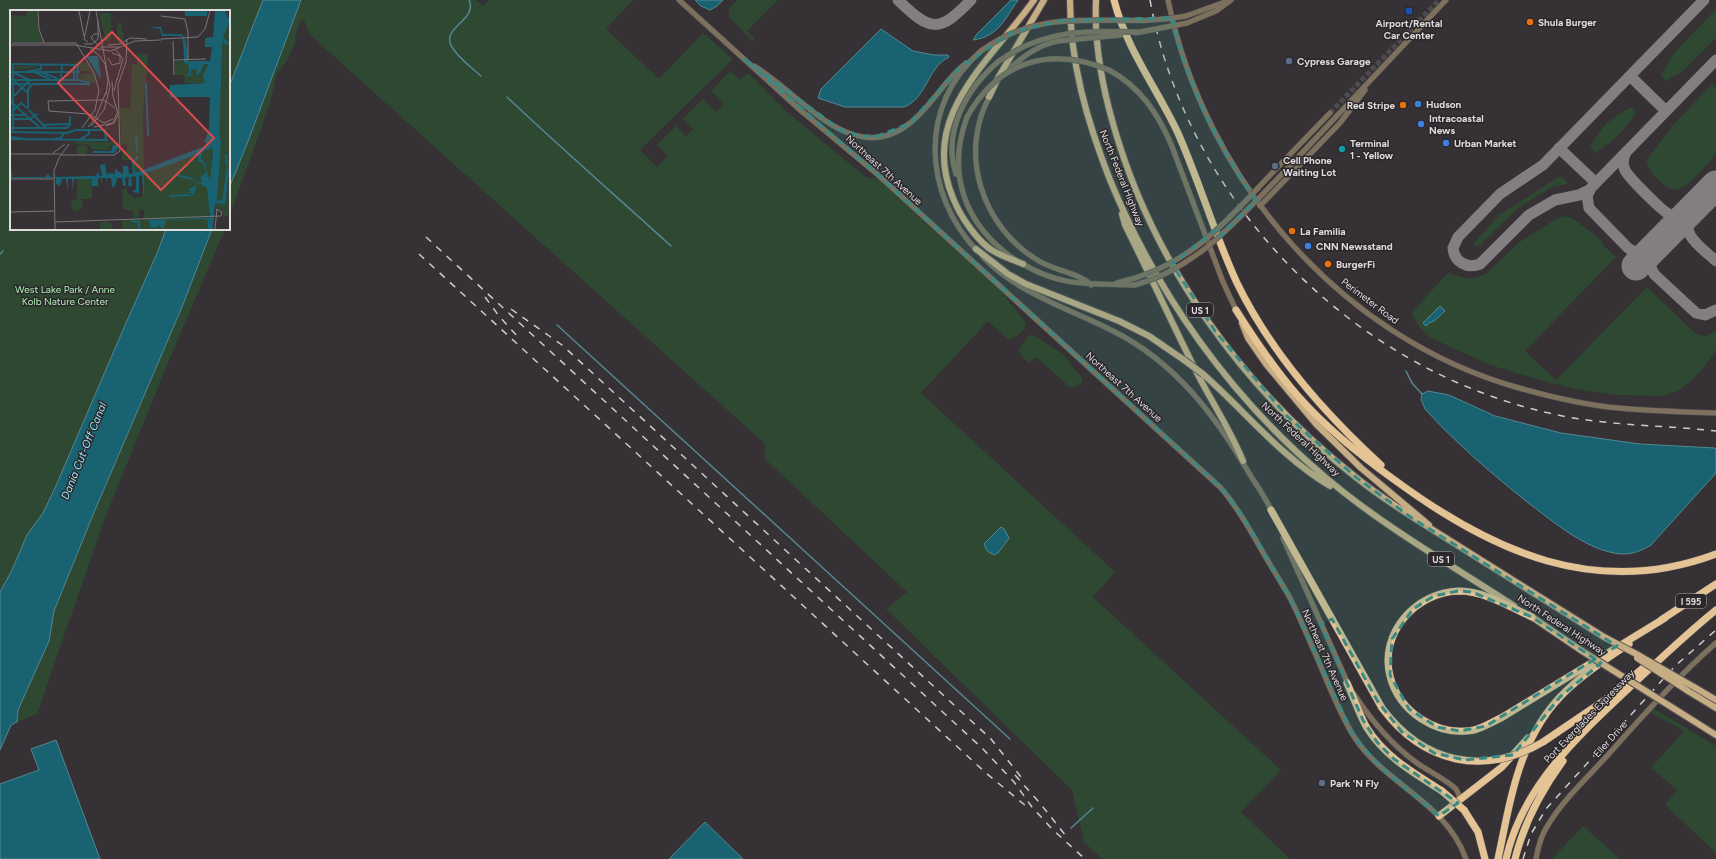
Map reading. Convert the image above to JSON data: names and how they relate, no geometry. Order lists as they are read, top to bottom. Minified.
{"streets":{"highway":["I 595","Port Everglades Expressway"],"main road":["North Federal Highway","US 1"],"street":["Northeast 7th Avenue","Perimeter Road","Eller Drive"]},"water":["Dania Cut-Off Canal"],"parks":["West Lake Park / Anne Kolb Nature Center"],"places":{"transit":["Airport/Rental Car Center"],"other":["Shula Burger","Cypress Garage","Hudson","Red Stripe","Intracoastal News","Urban Market","Terminal 1 - Yellow","Cell Phone Waiting Lot","La Familia","CNN Newsstand","BurgerFi","Park 'N Fly"]}}
